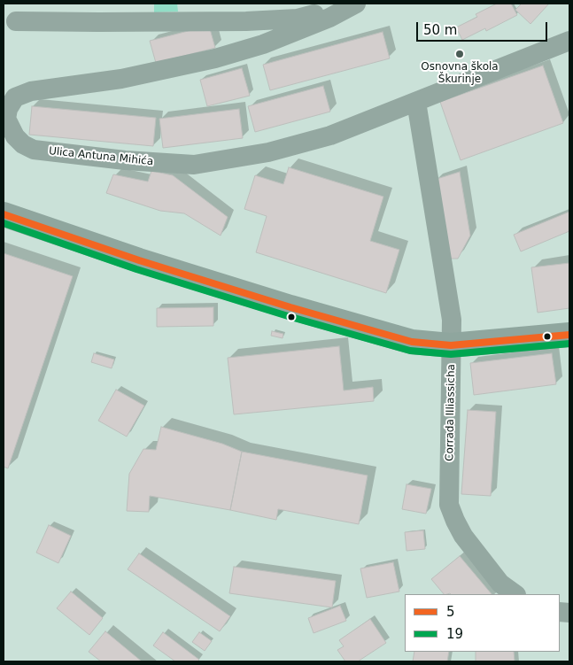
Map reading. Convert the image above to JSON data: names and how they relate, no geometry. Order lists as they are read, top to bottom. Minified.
{"streets":{"street":["Ulica Antuna Mihića","Corrada Illiassicha"]},"crossings":[["Ulica Antuna Mihića","Corrada Illiassicha"]],"places":["Osnovna škola Škurinje"],"lines":["transit line 5","transit line 19"],"legend":["5","19"],"scale_bar":"50 m"}
